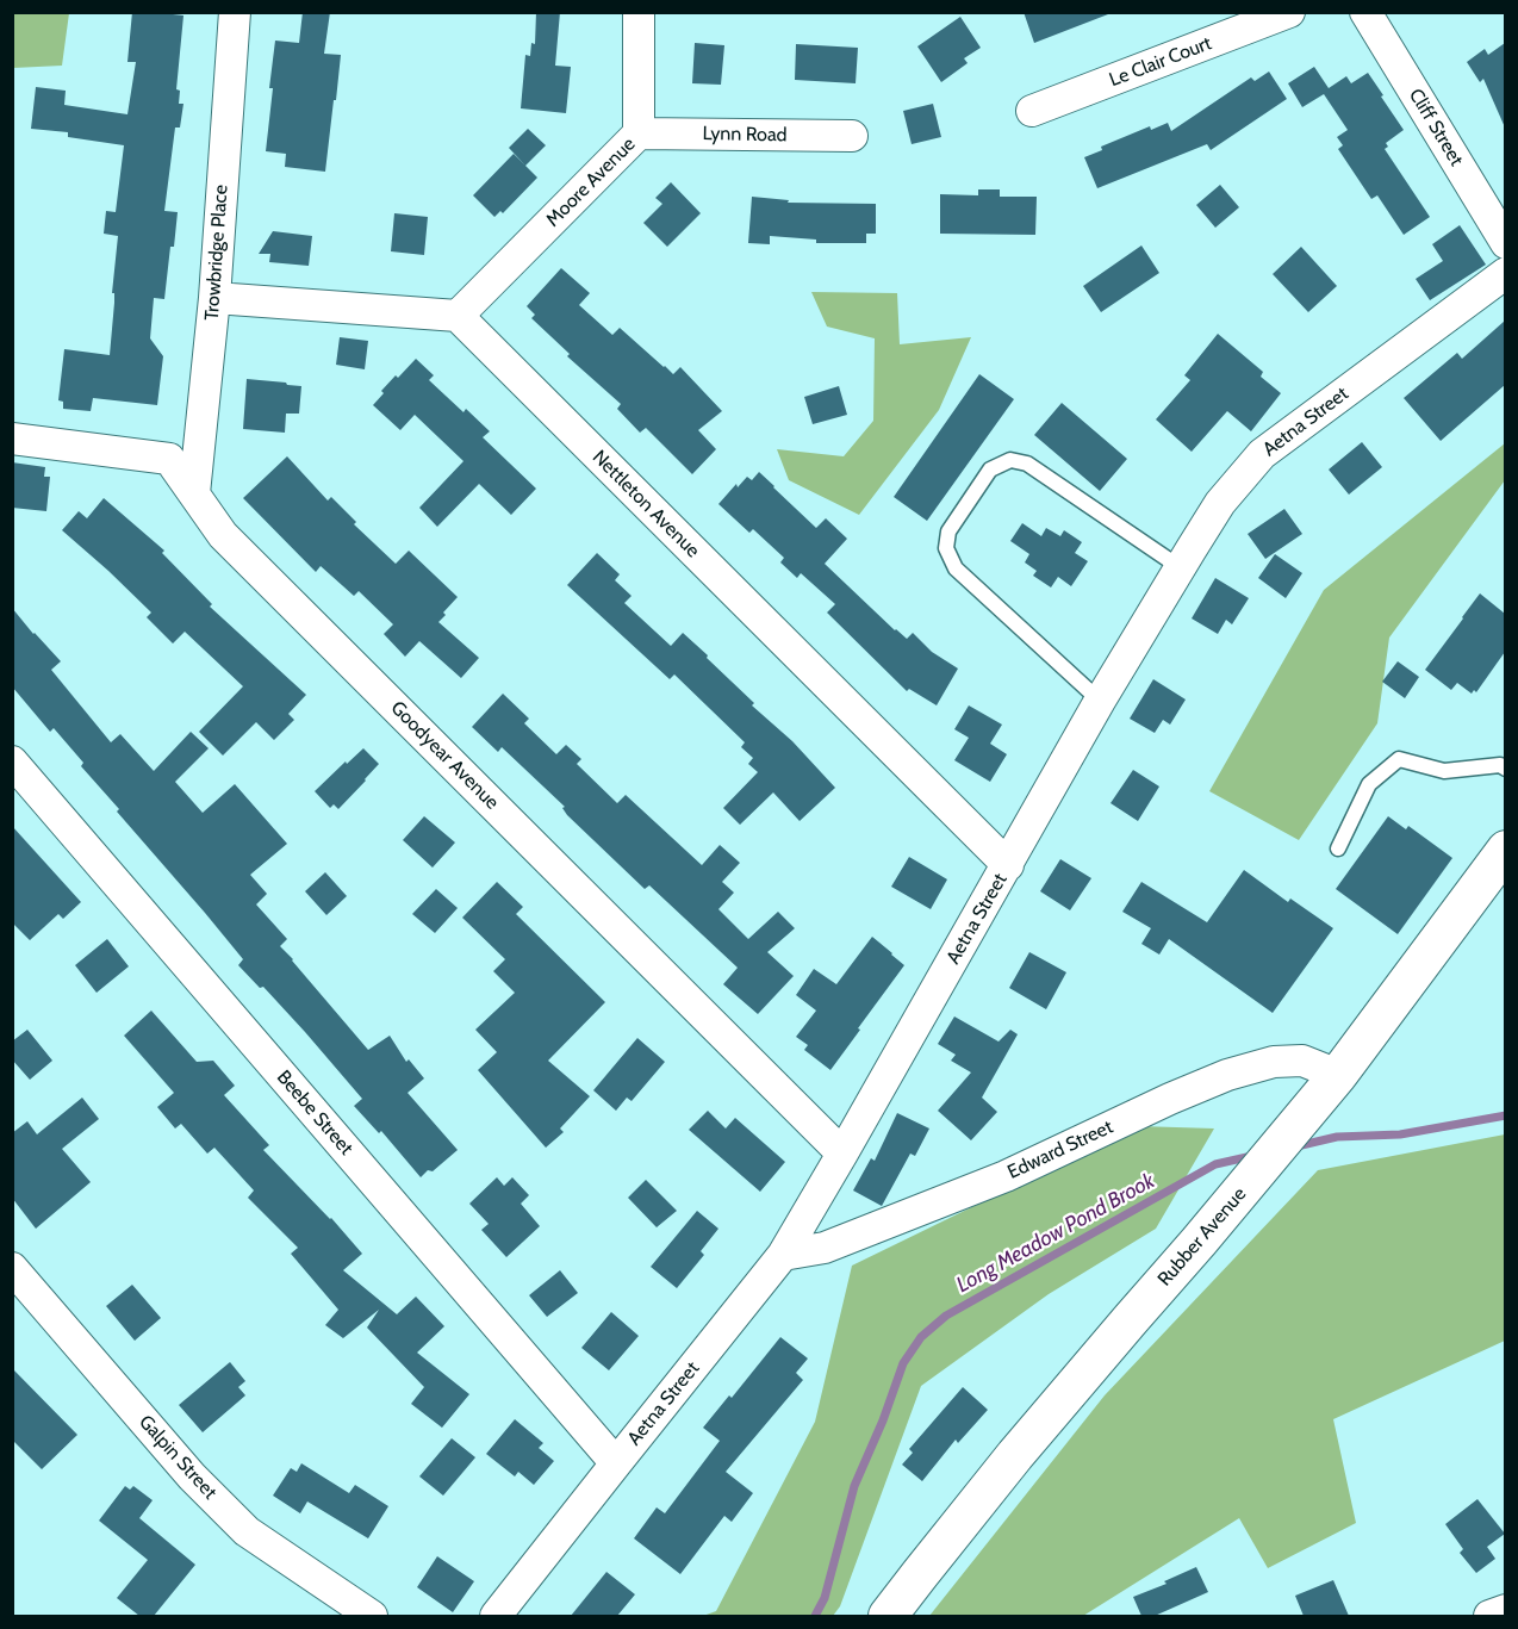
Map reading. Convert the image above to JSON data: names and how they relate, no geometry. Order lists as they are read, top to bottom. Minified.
{"streets":{"street":["Le Clair Court","Cliff Street","Lynn Road","Moore Avenue","Trowbridge Place","Aetna Street","Nettleton Avenue","Goodyear Avenue","Beebe Street","Edward Street","Rubber Avenue","Galpin Street"]},"crossings":[["Lynn Road","Moore Avenue"],["Moore Avenue","Nettleton Avenue"],["Trowbridge Place","Goodyear Avenue"],["Aetna Street","Nettleton Avenue"],["Aetna Street","Goodyear Avenue"],["Aetna Street","Beebe Street"],["Aetna Street","Edward Street"],["Edward Street","Rubber Avenue"]],"water":["Long Meadow Pond Brook"]}
